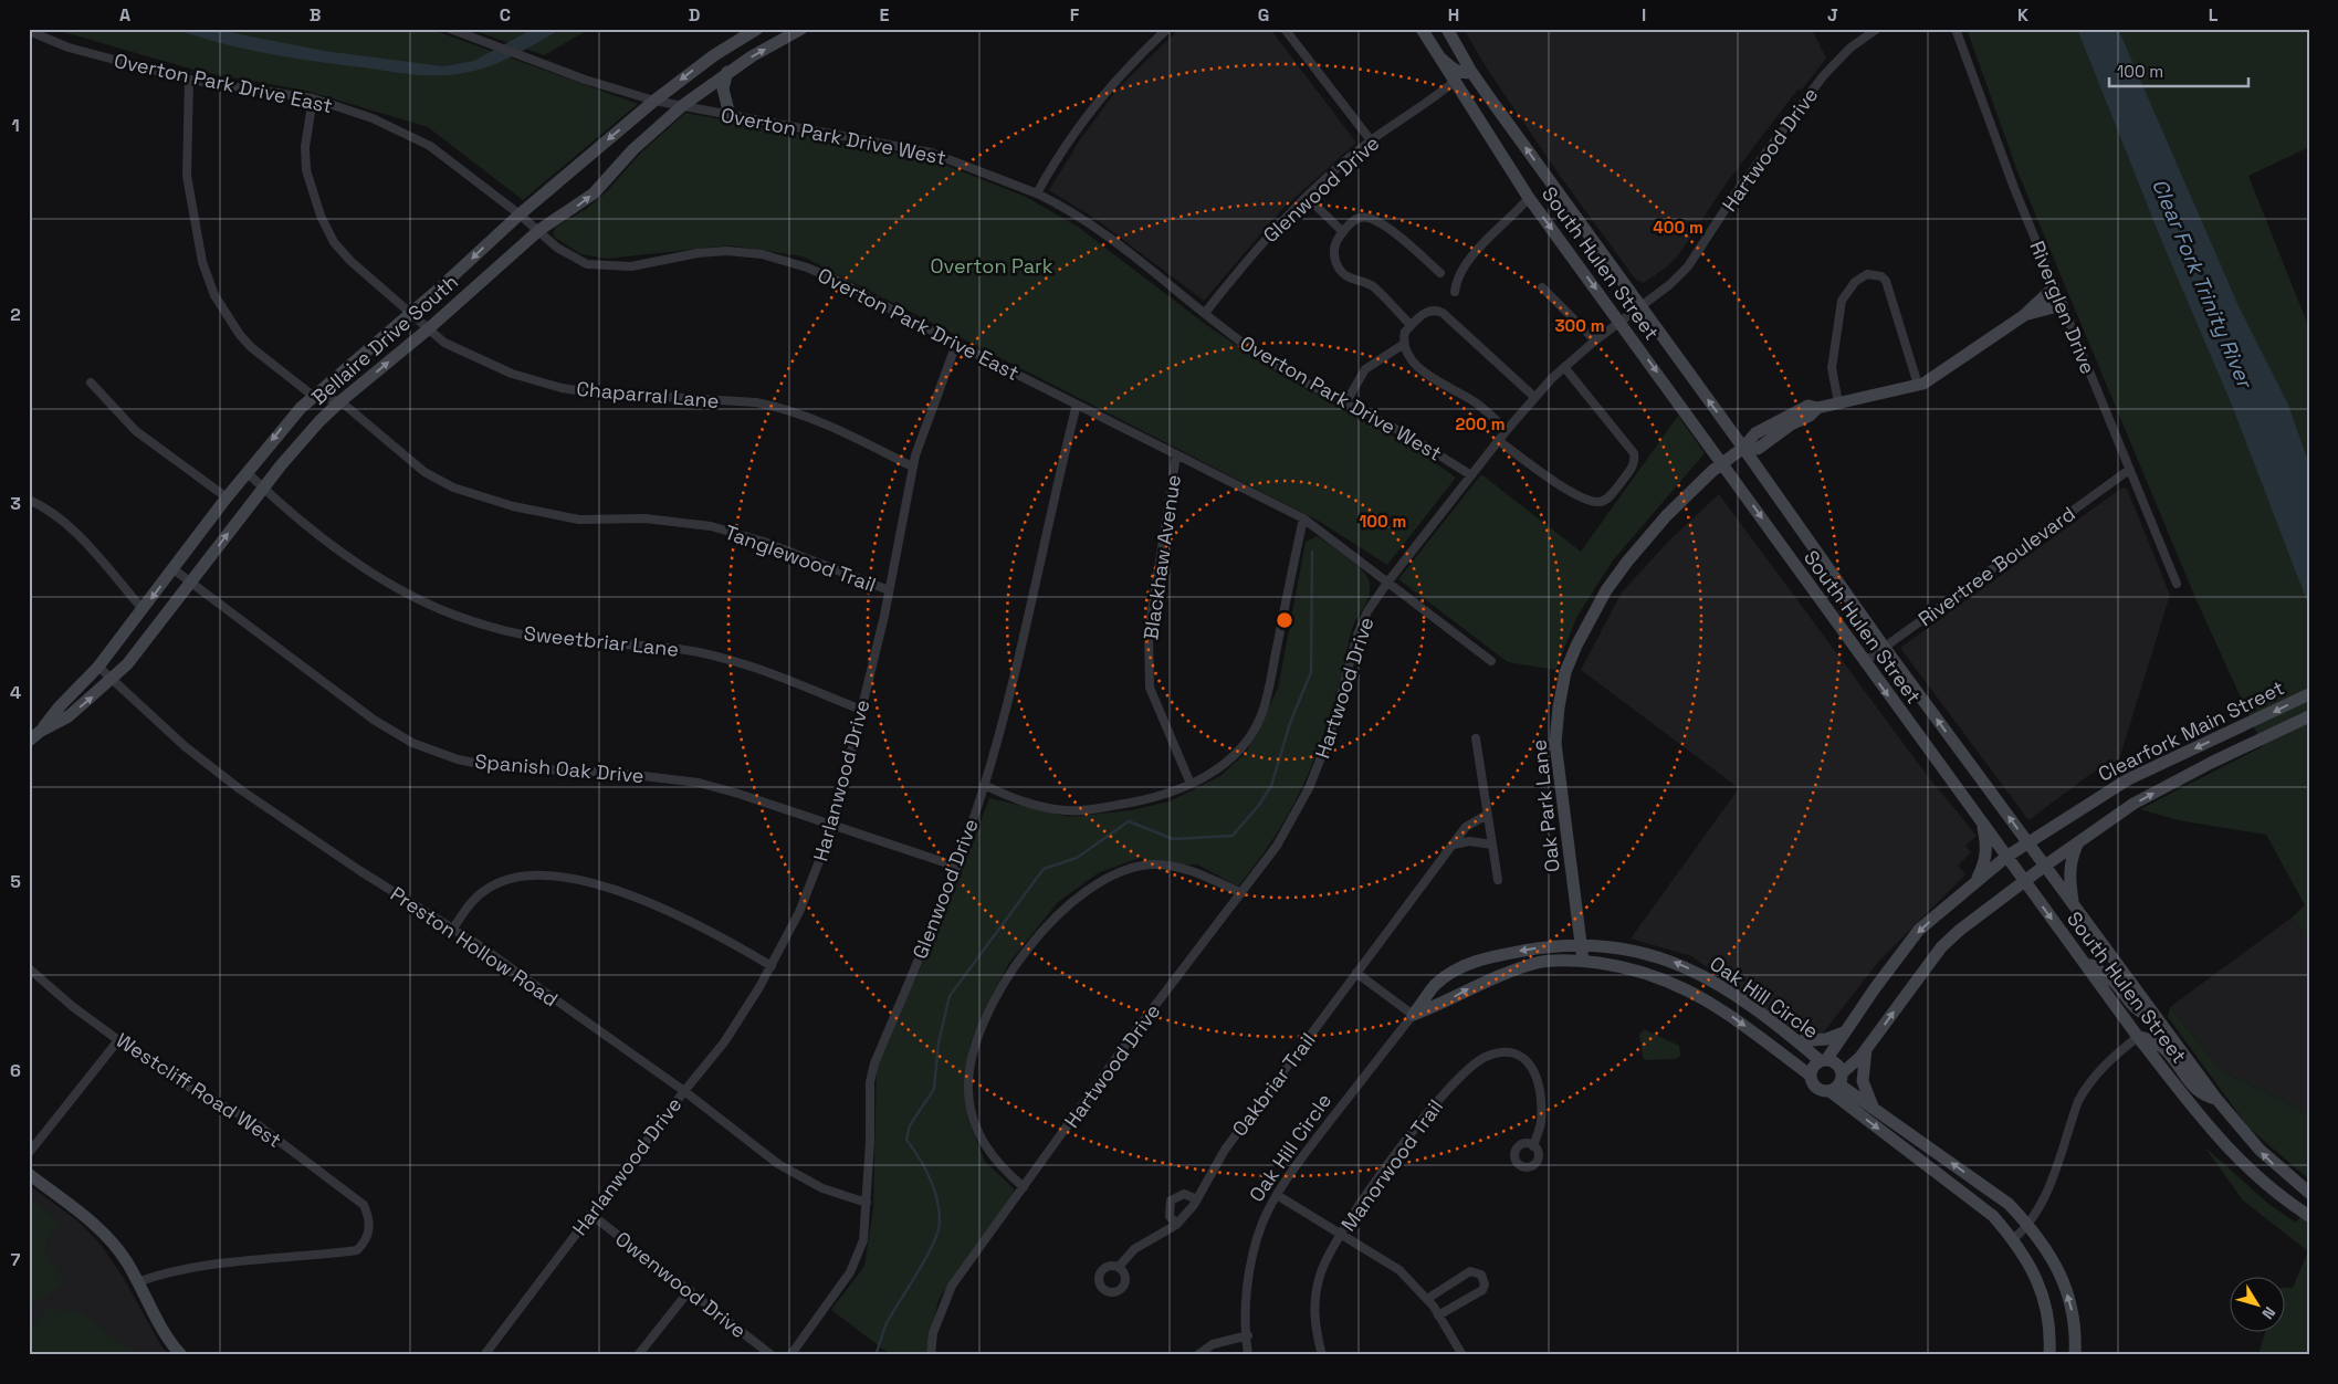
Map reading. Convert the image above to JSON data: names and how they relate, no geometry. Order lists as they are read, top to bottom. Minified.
{"streets":{"main road":["South Hulen Street","Bellaire Drive South","Clearfork Main Street","Oak Park Lane","Oak Hill Circle"],"street":["Overton Park Drive East","Overton Park Drive West","Hartwood Drive","Glenwood Drive","Riverglen Drive","Chaparral Lane","Blackhaw Avenue","Tanglewood Trail","Rivertree Boulevard","Sweetbriar Lane","Spanish Oak Drive","Harlanwood Drive","Preston Hollow Road","Oakbriar Trail","Westcliff Road West","Manorwood Trail","Owenwood Drive"]},"crossings":[["Overton Park Drive East","Hartwood Drive"],["Overton Park Drive East","Glenwood Drive"],["Overton Park Drive East","Bellaire Drive South"],["Overton Park Drive East","Chaparral Lane"],["Overton Park Drive East","Blackhaw Avenue"],["Overton Park Drive East","Tanglewood Trail"],["Overton Park Drive East","Harlanwood Drive"],["Overton Park Drive West","Hartwood Drive"],["Overton Park Drive West","Glenwood Drive"],["Overton Park Drive West","Bellaire Drive South"],["Hartwood Drive","South Hulen Street"],["Glenwood Drive","South Hulen Street"],["Glenwood Drive","Spanish Oak Drive"],["Glenwood Drive","Preston Hollow Road"],["South Hulen Street","Rivertree Boulevard"],["South Hulen Street","Clearfork Main Street"],["South Hulen Street","Oak Park Lane"],["Riverglen Drive","Rivertree Boulevard"],["Riverglen Drive","Oak Park Lane"],["Bellaire Drive South","Chaparral Lane"],["Bellaire Drive South","Tanglewood Trail"],["Bellaire Drive South","Sweetbriar Lane"],["Bellaire Drive South","Spanish Oak Drive"],["Bellaire Drive South","Preston Hollow Road"],["Chaparral Lane","Harlanwood Drive"],["Tanglewood Trail","Harlanwood Drive"],["Sweetbriar Lane","Harlanwood Drive"],["Clearfork Main Street","Oak Hill Circle"],["Spanish Oak Drive","Harlanwood Drive"],["Harlanwood Drive","Preston Hollow Road"],["Harlanwood Drive","Owenwood Drive"],["Oak Park Lane","Oak Hill Circle"]],"water":["Clear Fork Trinity River"],"parks":["Overton Park"],"scale_bar":"100 m","north":"bottom right","grid":{"columns":["A","B","C","D","E","F","G","H","I","J","K","L"],"rows":["1","2","3","4","5","6","7"]},"rings":["400 m","300 m","200 m","100 m"]}
